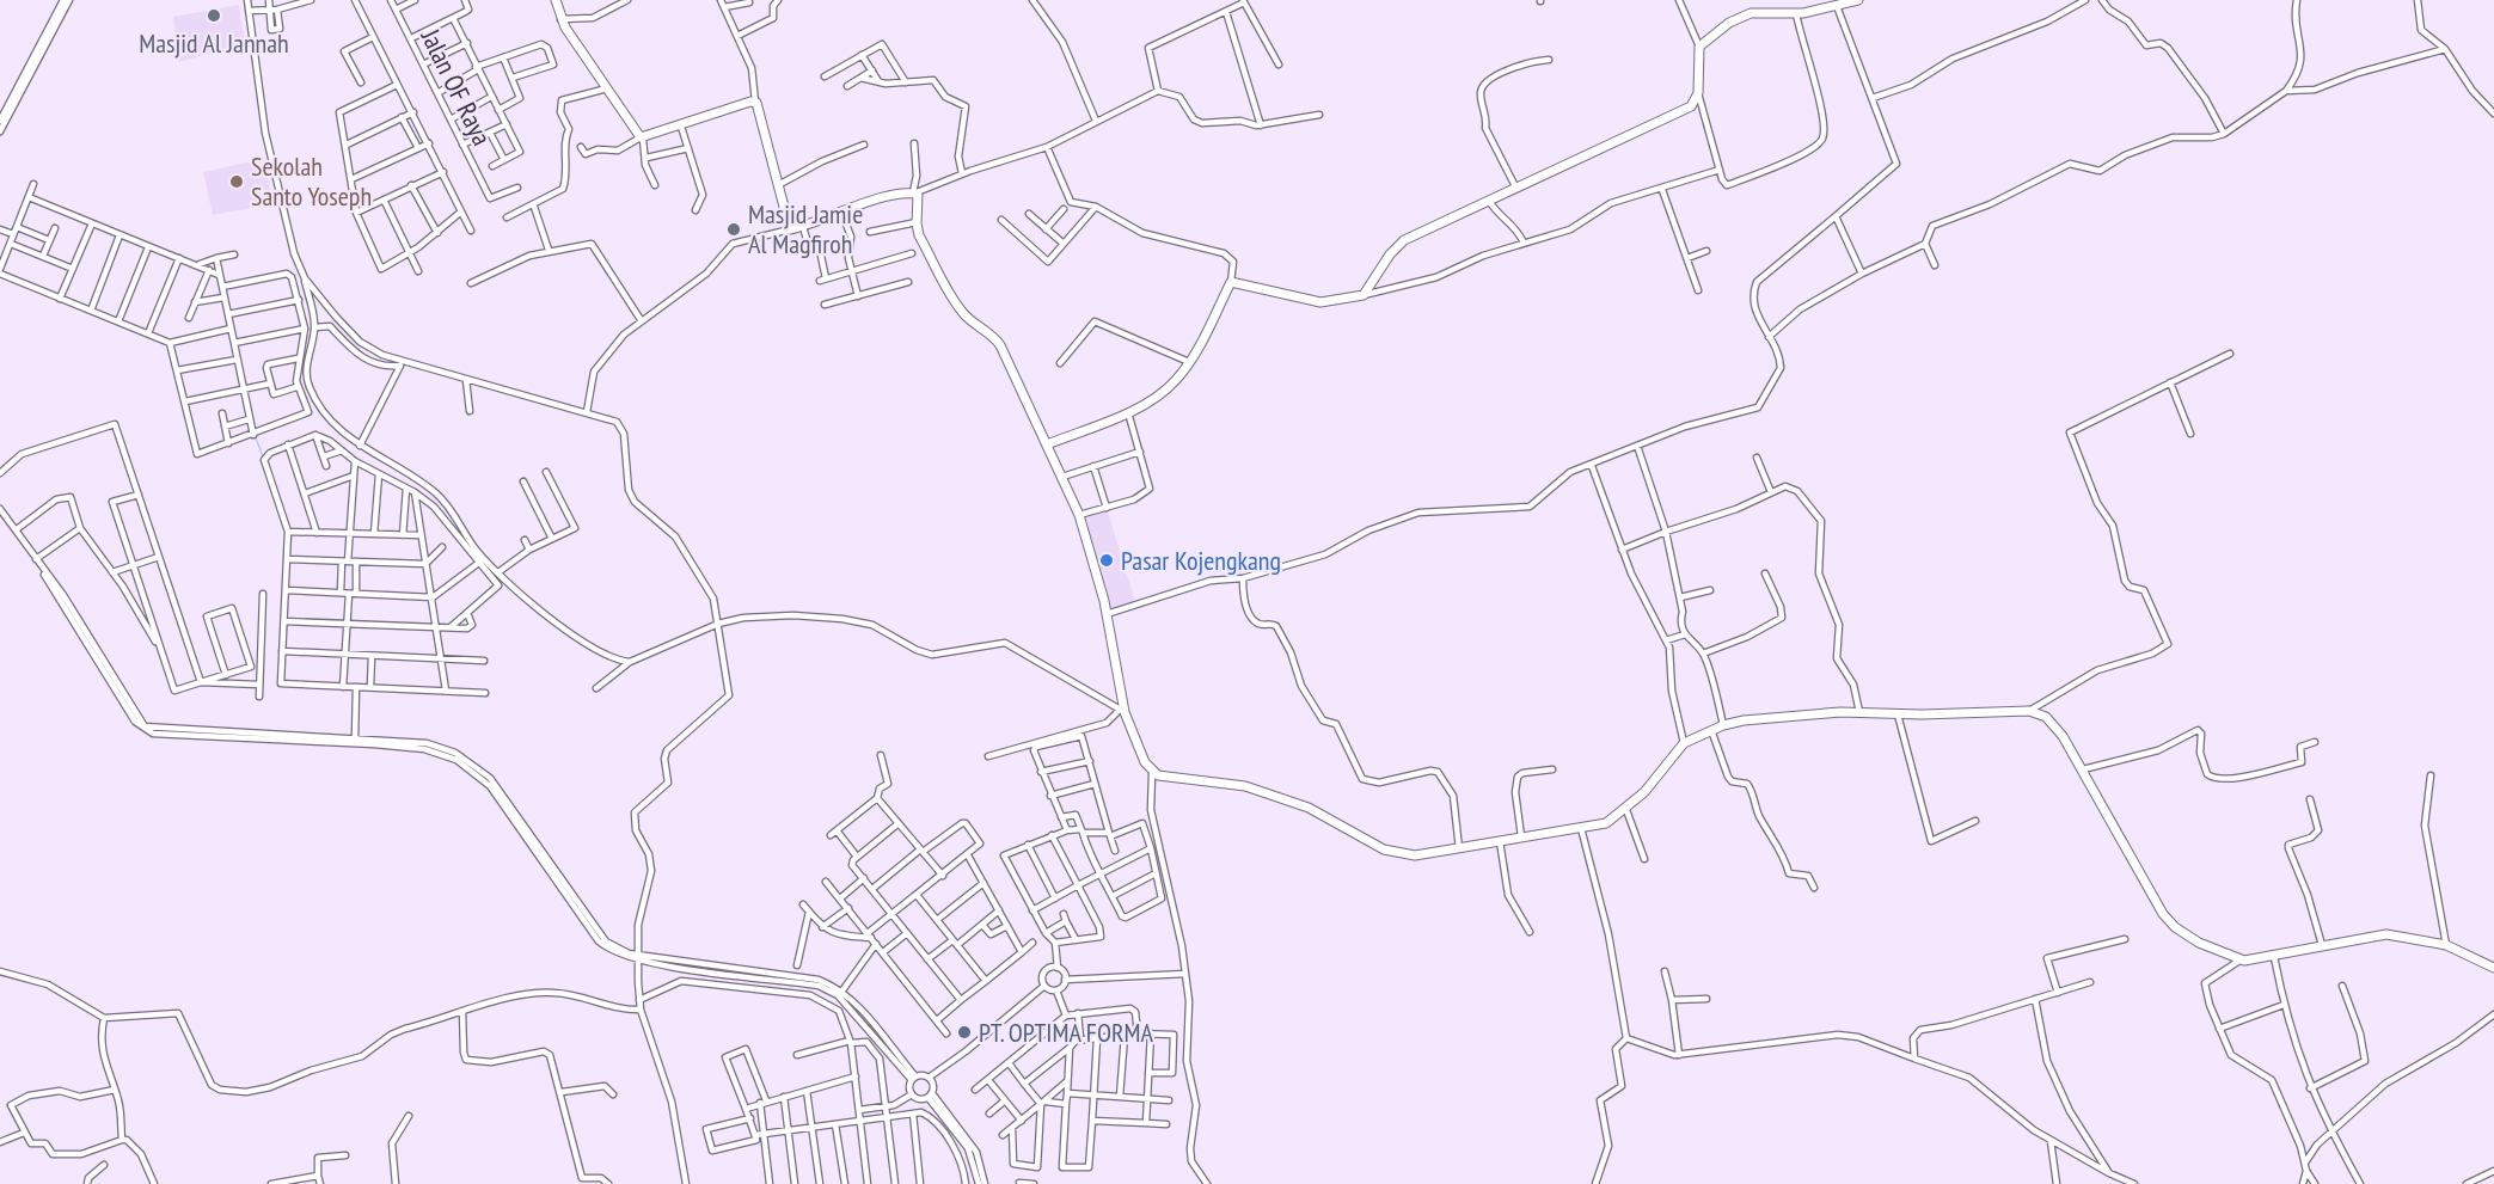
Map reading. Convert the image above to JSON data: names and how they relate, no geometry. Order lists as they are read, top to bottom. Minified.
{"streets":{"street":["Jalan OF Raya"]},"places":["Masjid Al Jannah","Sekolah Santo Yoseph","Masjid Jamie Al Magfiroh","Pasar Kojengkang","PT. OPTIMA FORMA"]}
